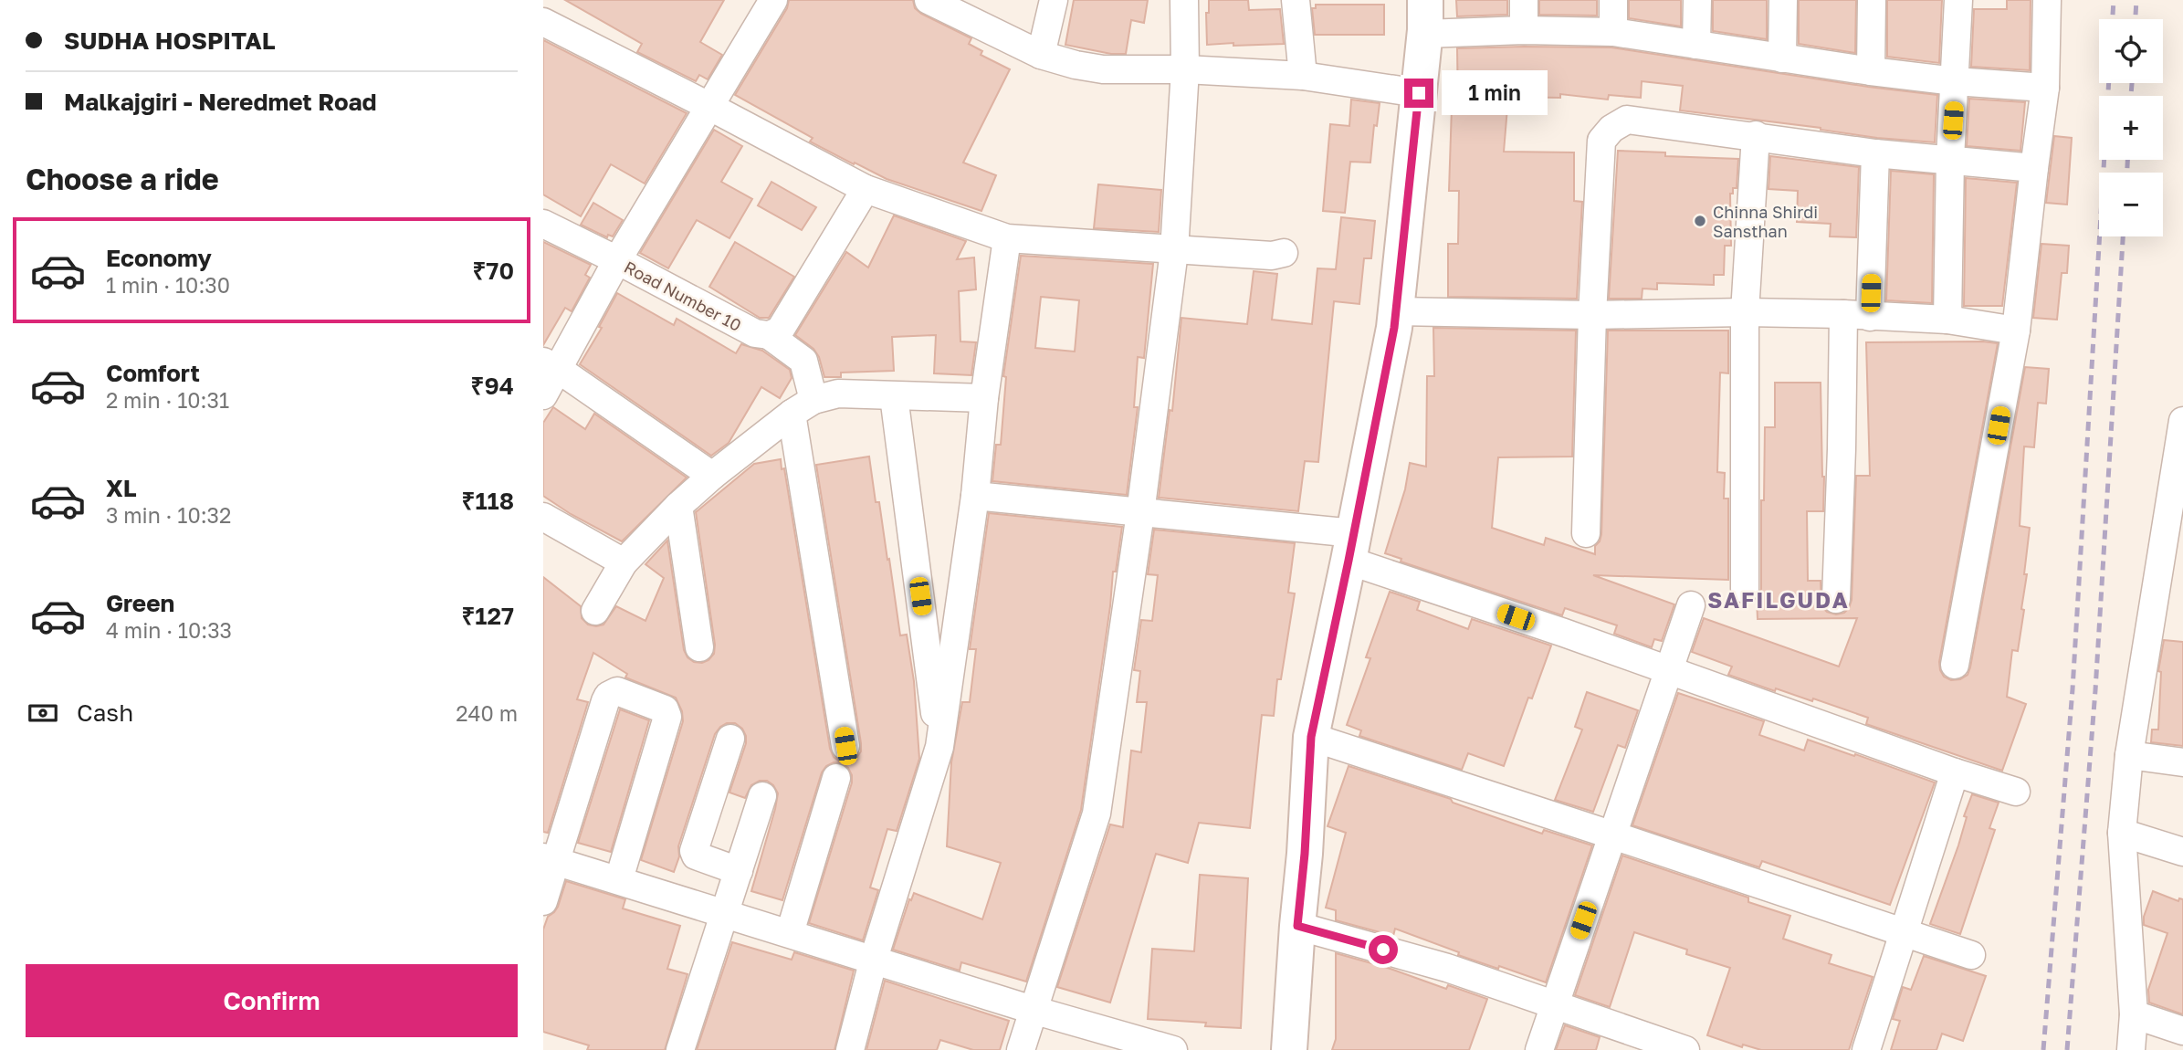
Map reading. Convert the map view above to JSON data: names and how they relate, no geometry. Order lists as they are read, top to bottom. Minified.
{"streets":{"street":["Road Number 10"]},"districts":["SAFILGUDA"],"places":["Chinna Shirdi Sansthan"],"page":{"banner":["SUDHA HOSPITAL","Malkajgiri - Neredmet Road"],"map_buttons":["+","−"],"bubble":"1 min","heading":"Choose a ride","list":[{"name":"Economy","note":"1 min · 10:30","value":"₹70"},{"name":"Comfort","note":"2 min · 10:31","value":"₹94"},{"name":"XL","note":"3 min · 10:32","value":"₹118"},{"name":"Green","note":"4 min · 10:33","value":"₹127"}],"pay":["Cash","240 m"],"buttons":"Confirm"}}
